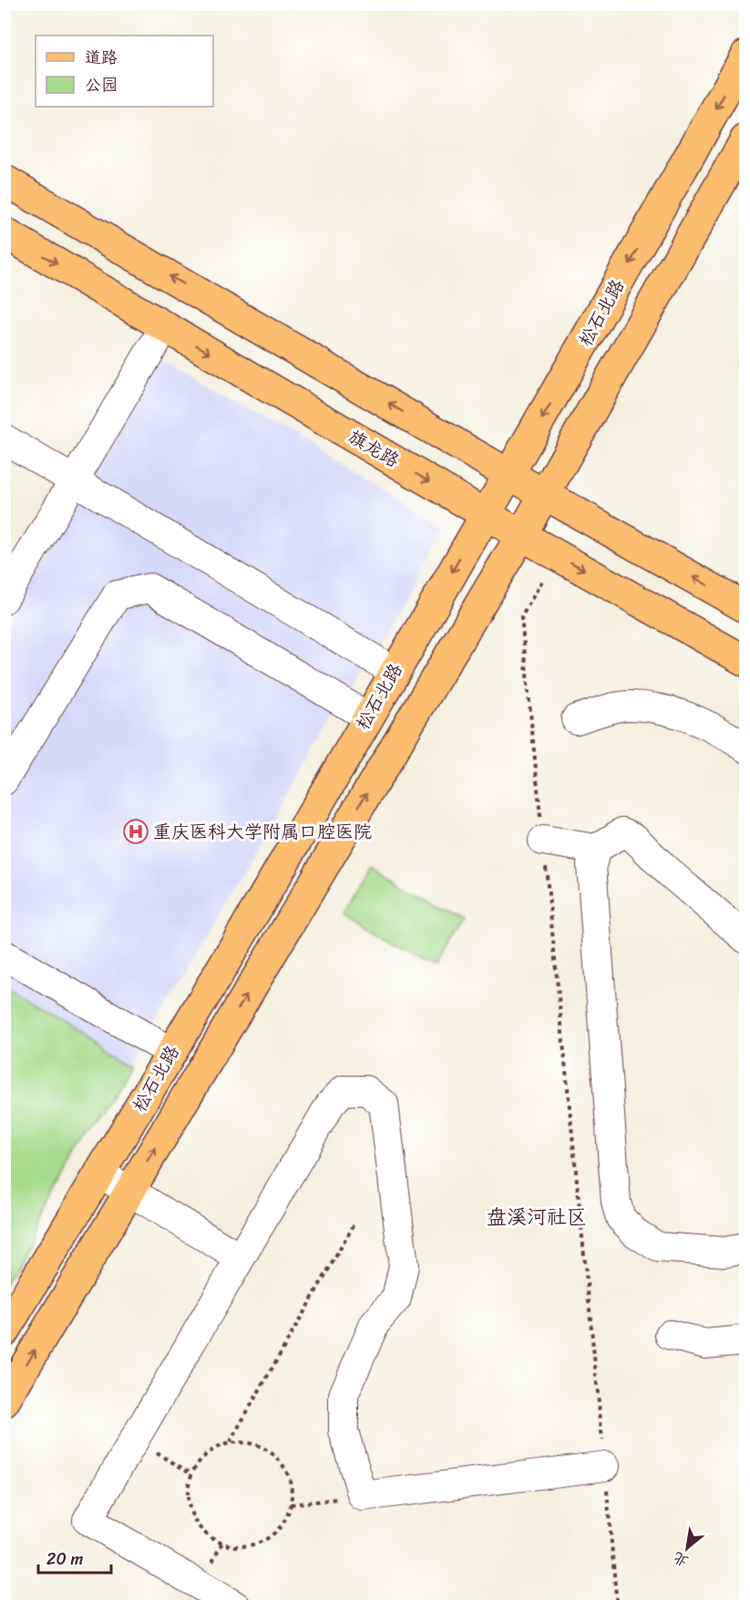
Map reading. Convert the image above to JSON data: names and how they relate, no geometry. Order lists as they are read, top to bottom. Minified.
{"streets":{"main road":["松石北路","旗龙路"]},"crossings":[["松石北路","旗龙路"]],"districts":["盘溪河社区"],"places":{"hospital":["重庆医科大学附属口腔医院"]},"legend":["道路","公园"],"scale_bar":"20 m","north":"bottom left"}
